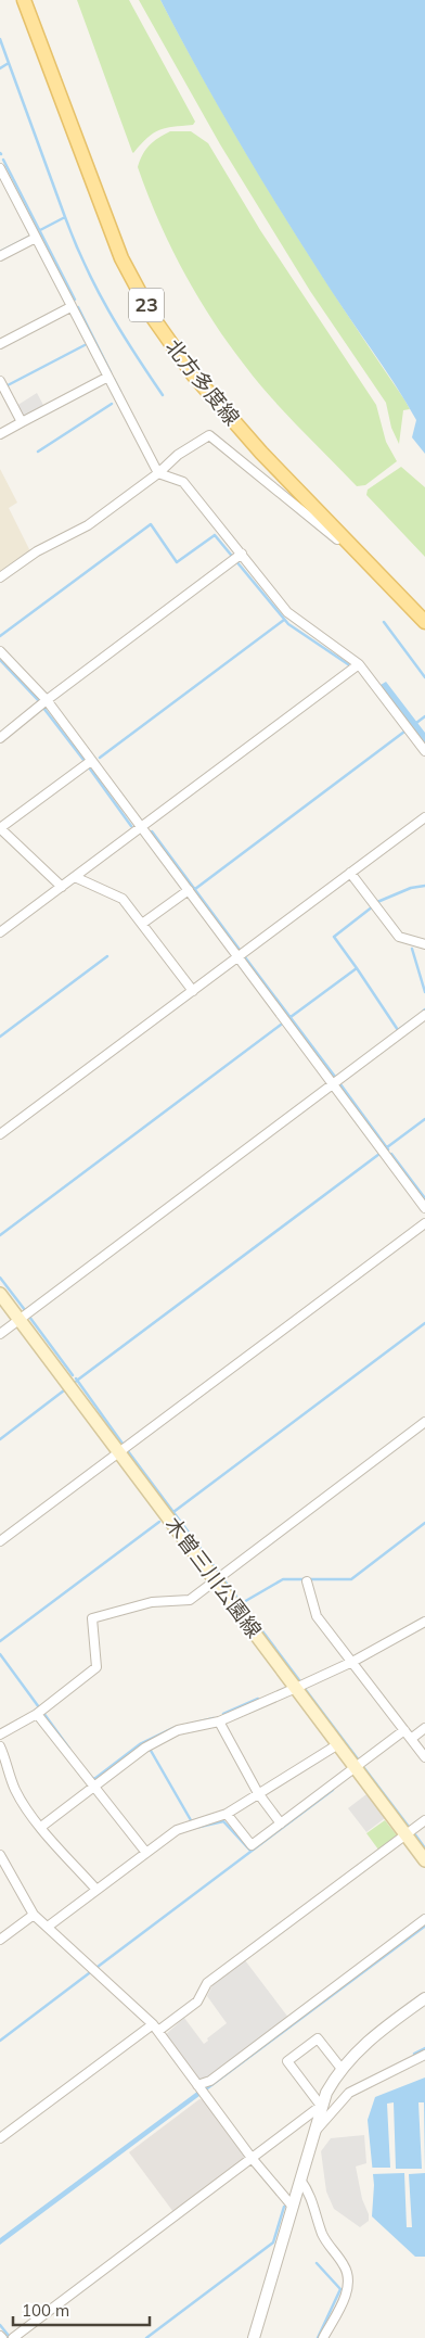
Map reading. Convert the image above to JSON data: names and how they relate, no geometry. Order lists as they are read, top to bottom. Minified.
{"streets":{"main road":["23","北方多度線","木曽三川公園線"]},"scale_bar":"100 m"}
